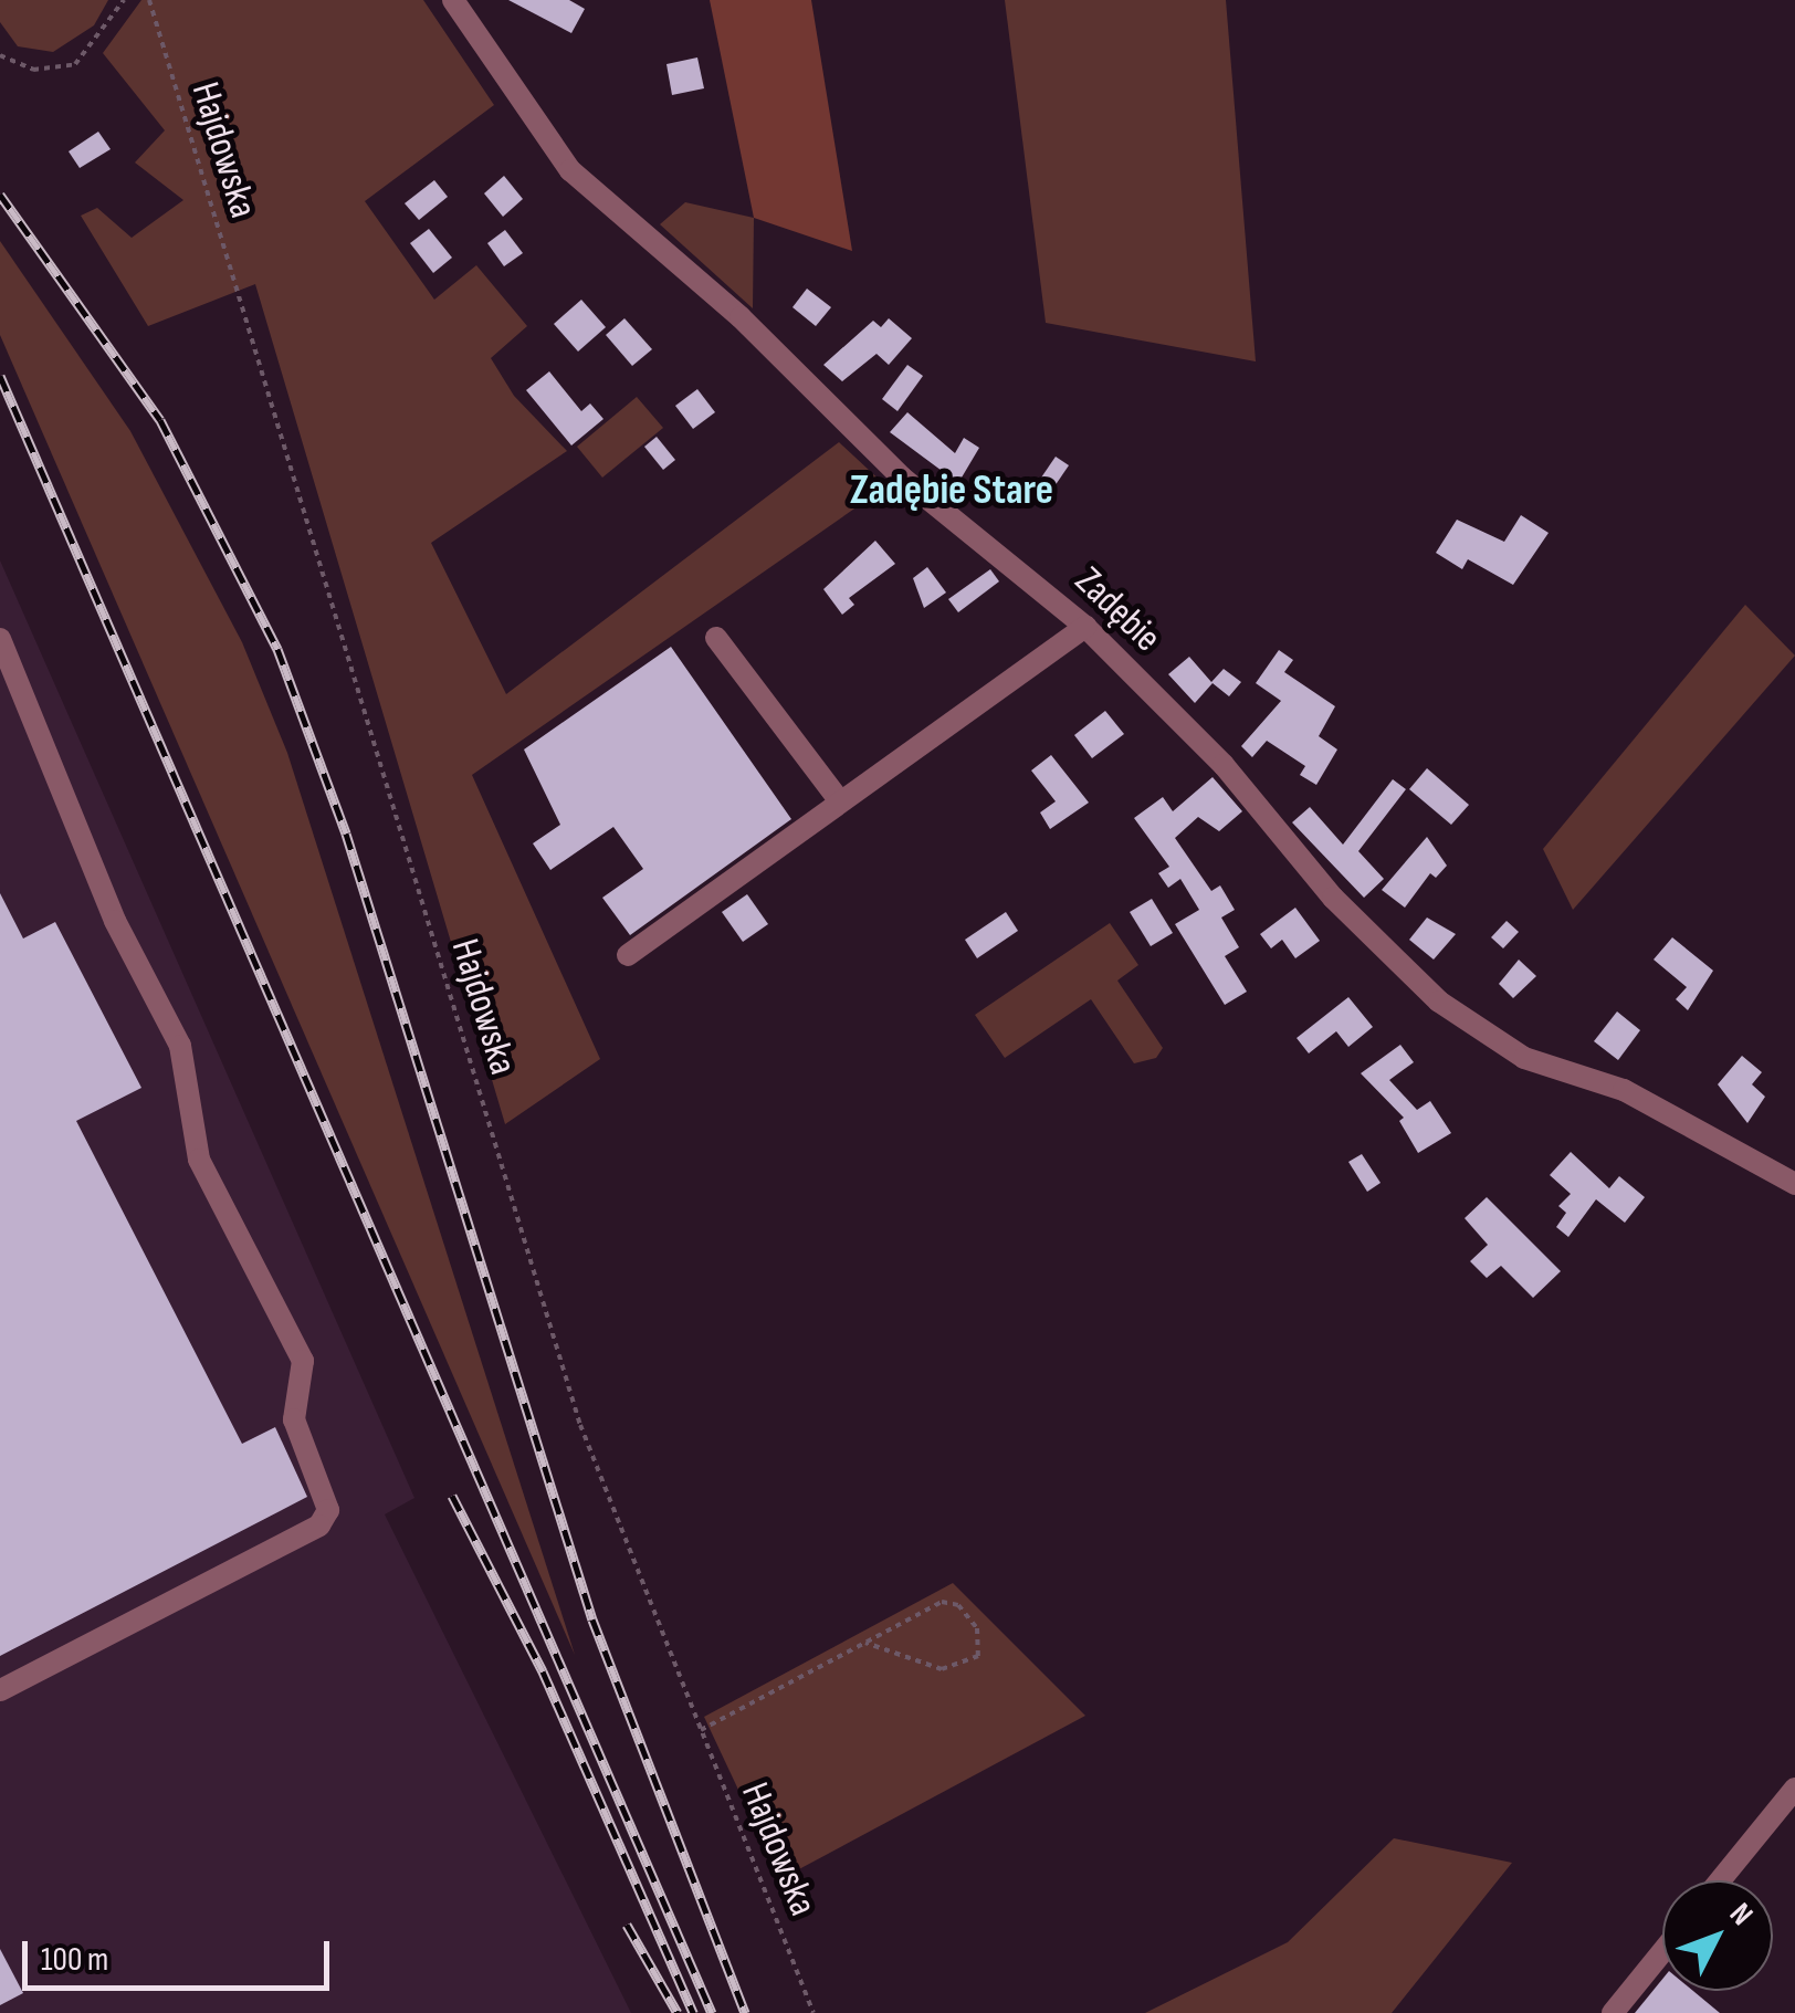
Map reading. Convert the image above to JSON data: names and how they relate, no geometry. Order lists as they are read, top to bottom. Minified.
{"streets":{"street":["Zadębie"],"path":["Hajdowska"]},"districts":["Zadębie Stare"],"scale_bar":"100 m","north":"top right"}
